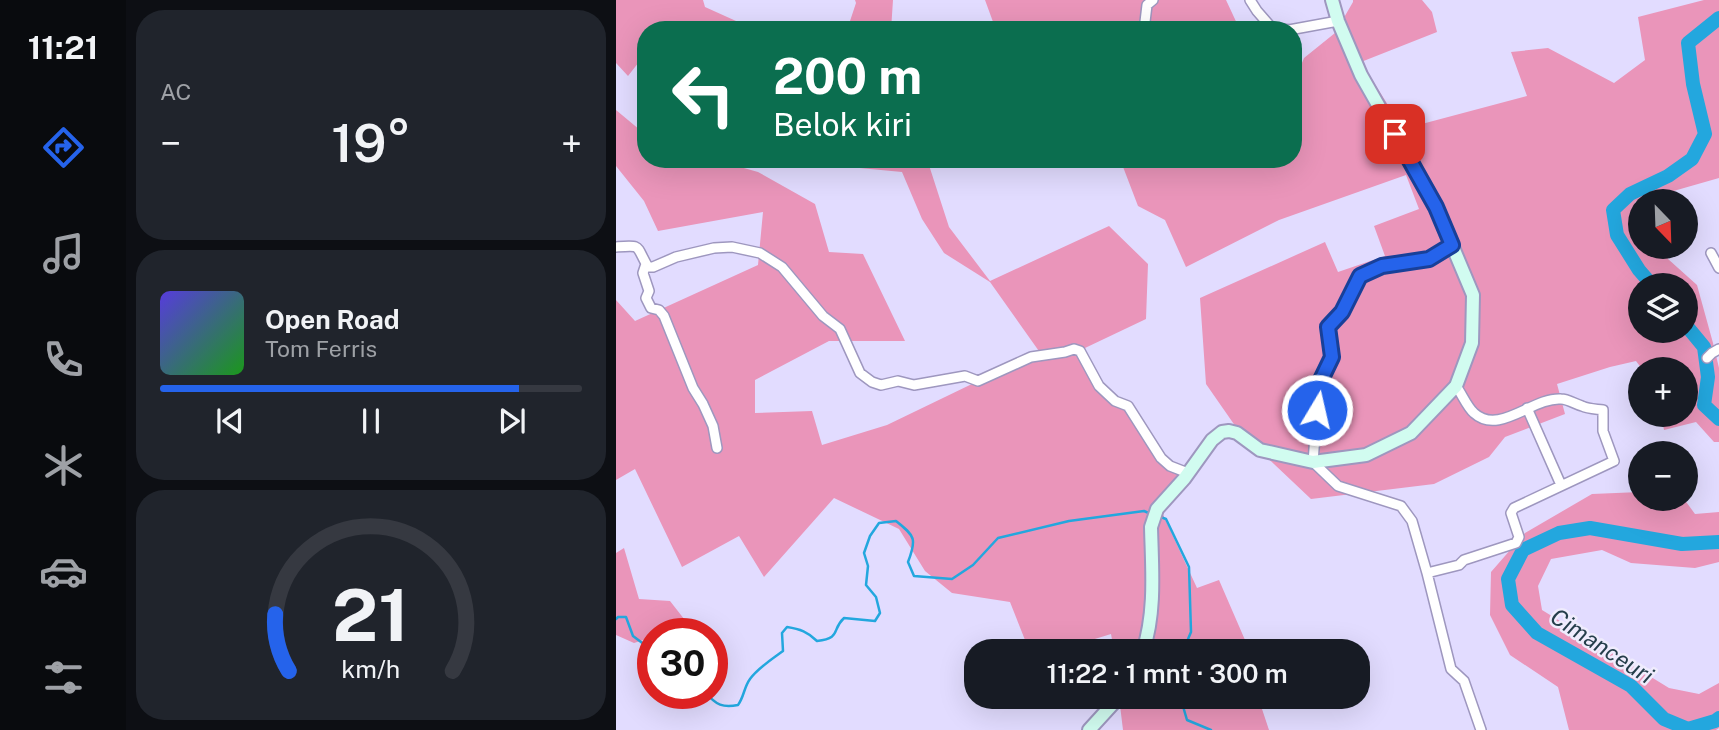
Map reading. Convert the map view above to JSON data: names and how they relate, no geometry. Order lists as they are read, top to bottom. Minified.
{"water":["Cimanceuri"],"north":"bottom right","page":{"tabs":"11:21","tile":"AC","turn":["200 m","Belok kiri"],"heat":["−","19°","+"],"map_buttons":["+","−"],"song":["Open Road","Tom Ferris"],"limit":"30","trip":"11:22 · 1 mnt · 300 m","gauge":["21","km/h"]}}
